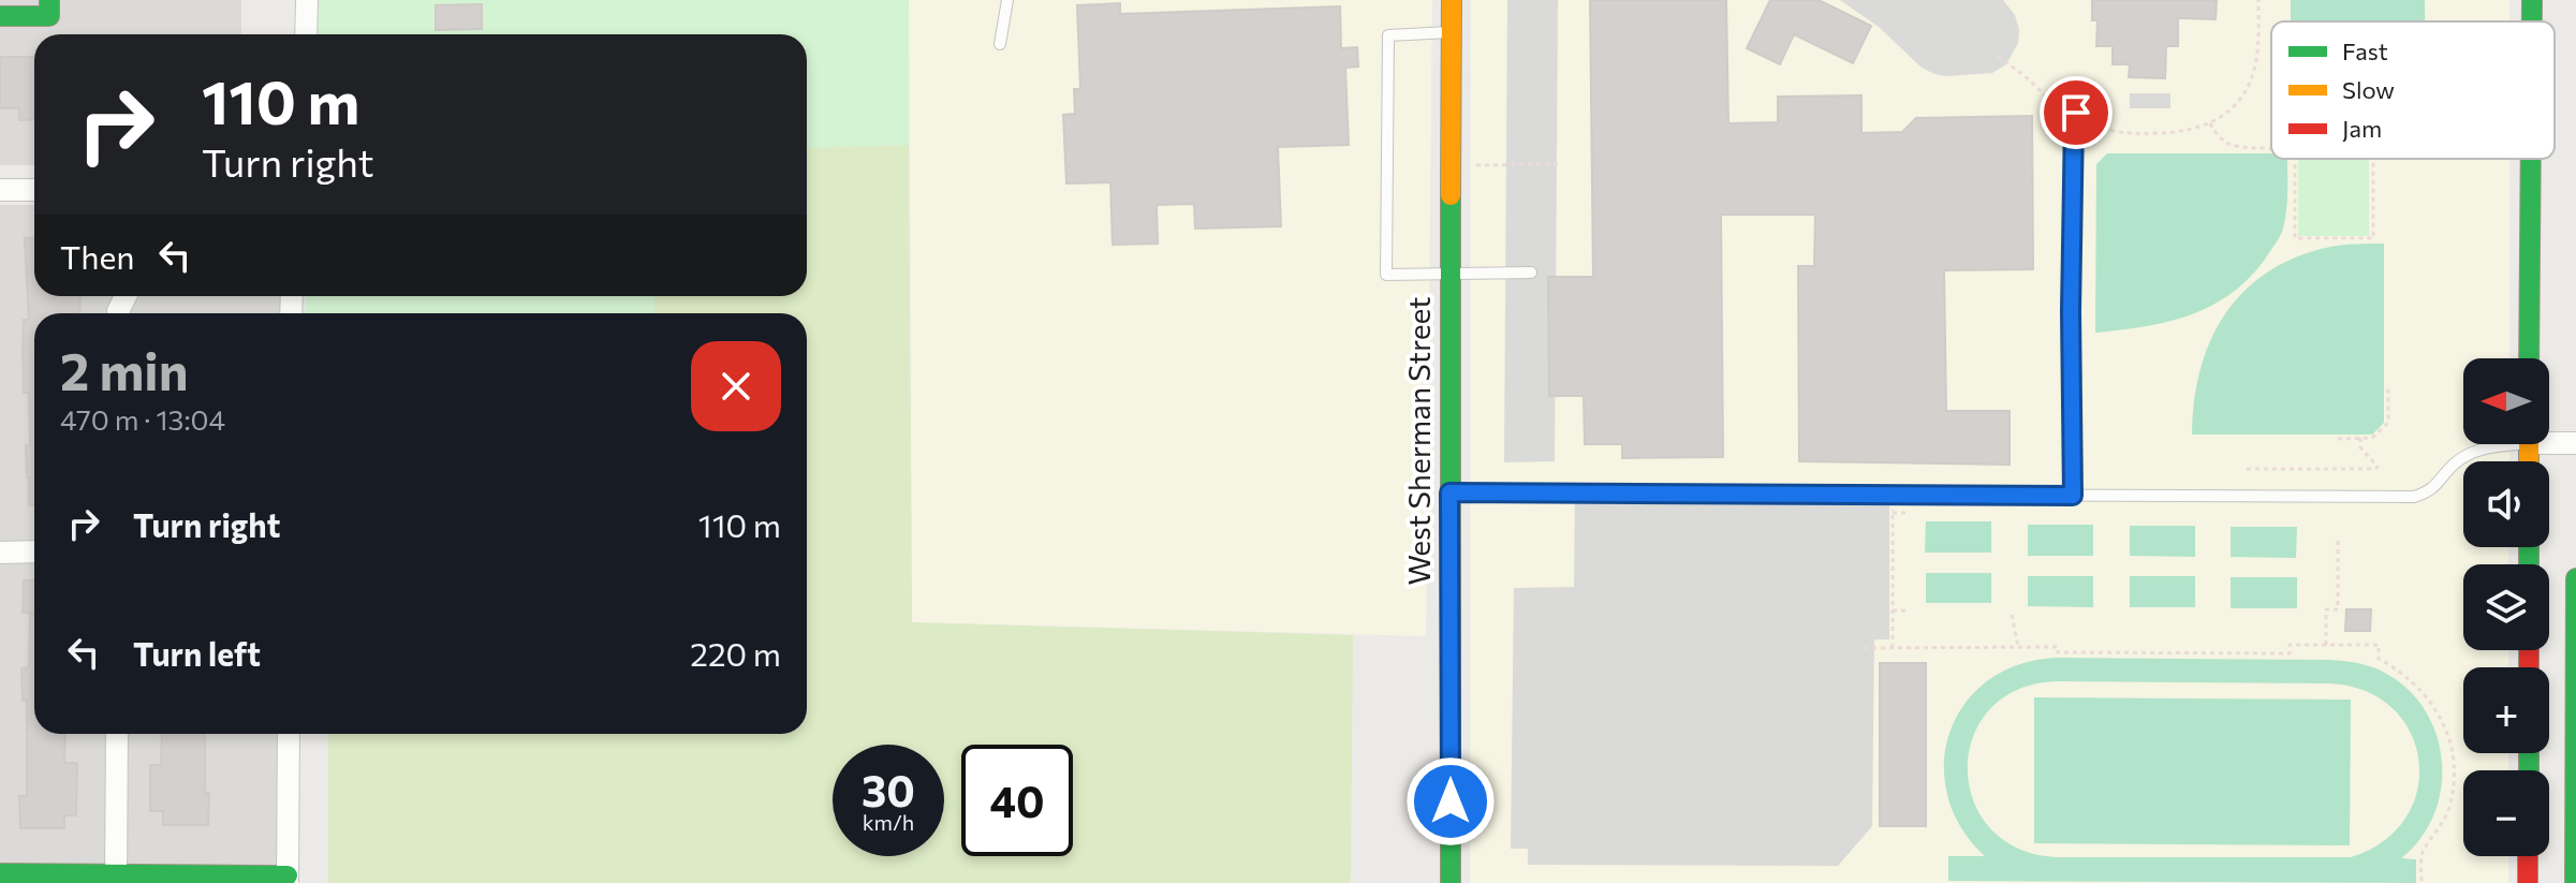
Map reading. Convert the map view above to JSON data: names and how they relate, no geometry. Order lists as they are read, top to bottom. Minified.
{"streets":{"street":["West Sherman Street"]},"legend":["Fast","Slow","Jam"],"north":"left","page":{"turn":["110 m","Turn right"],"then":"Then","heading":["2 min","470 m · 13:04"],"map_buttons":["+","−"],"list":[{"name":"Turn right","value":"110 m"},{"name":"Turn left","value":"220 m"}],"speed":"30 km/h","limit":"40"}}
